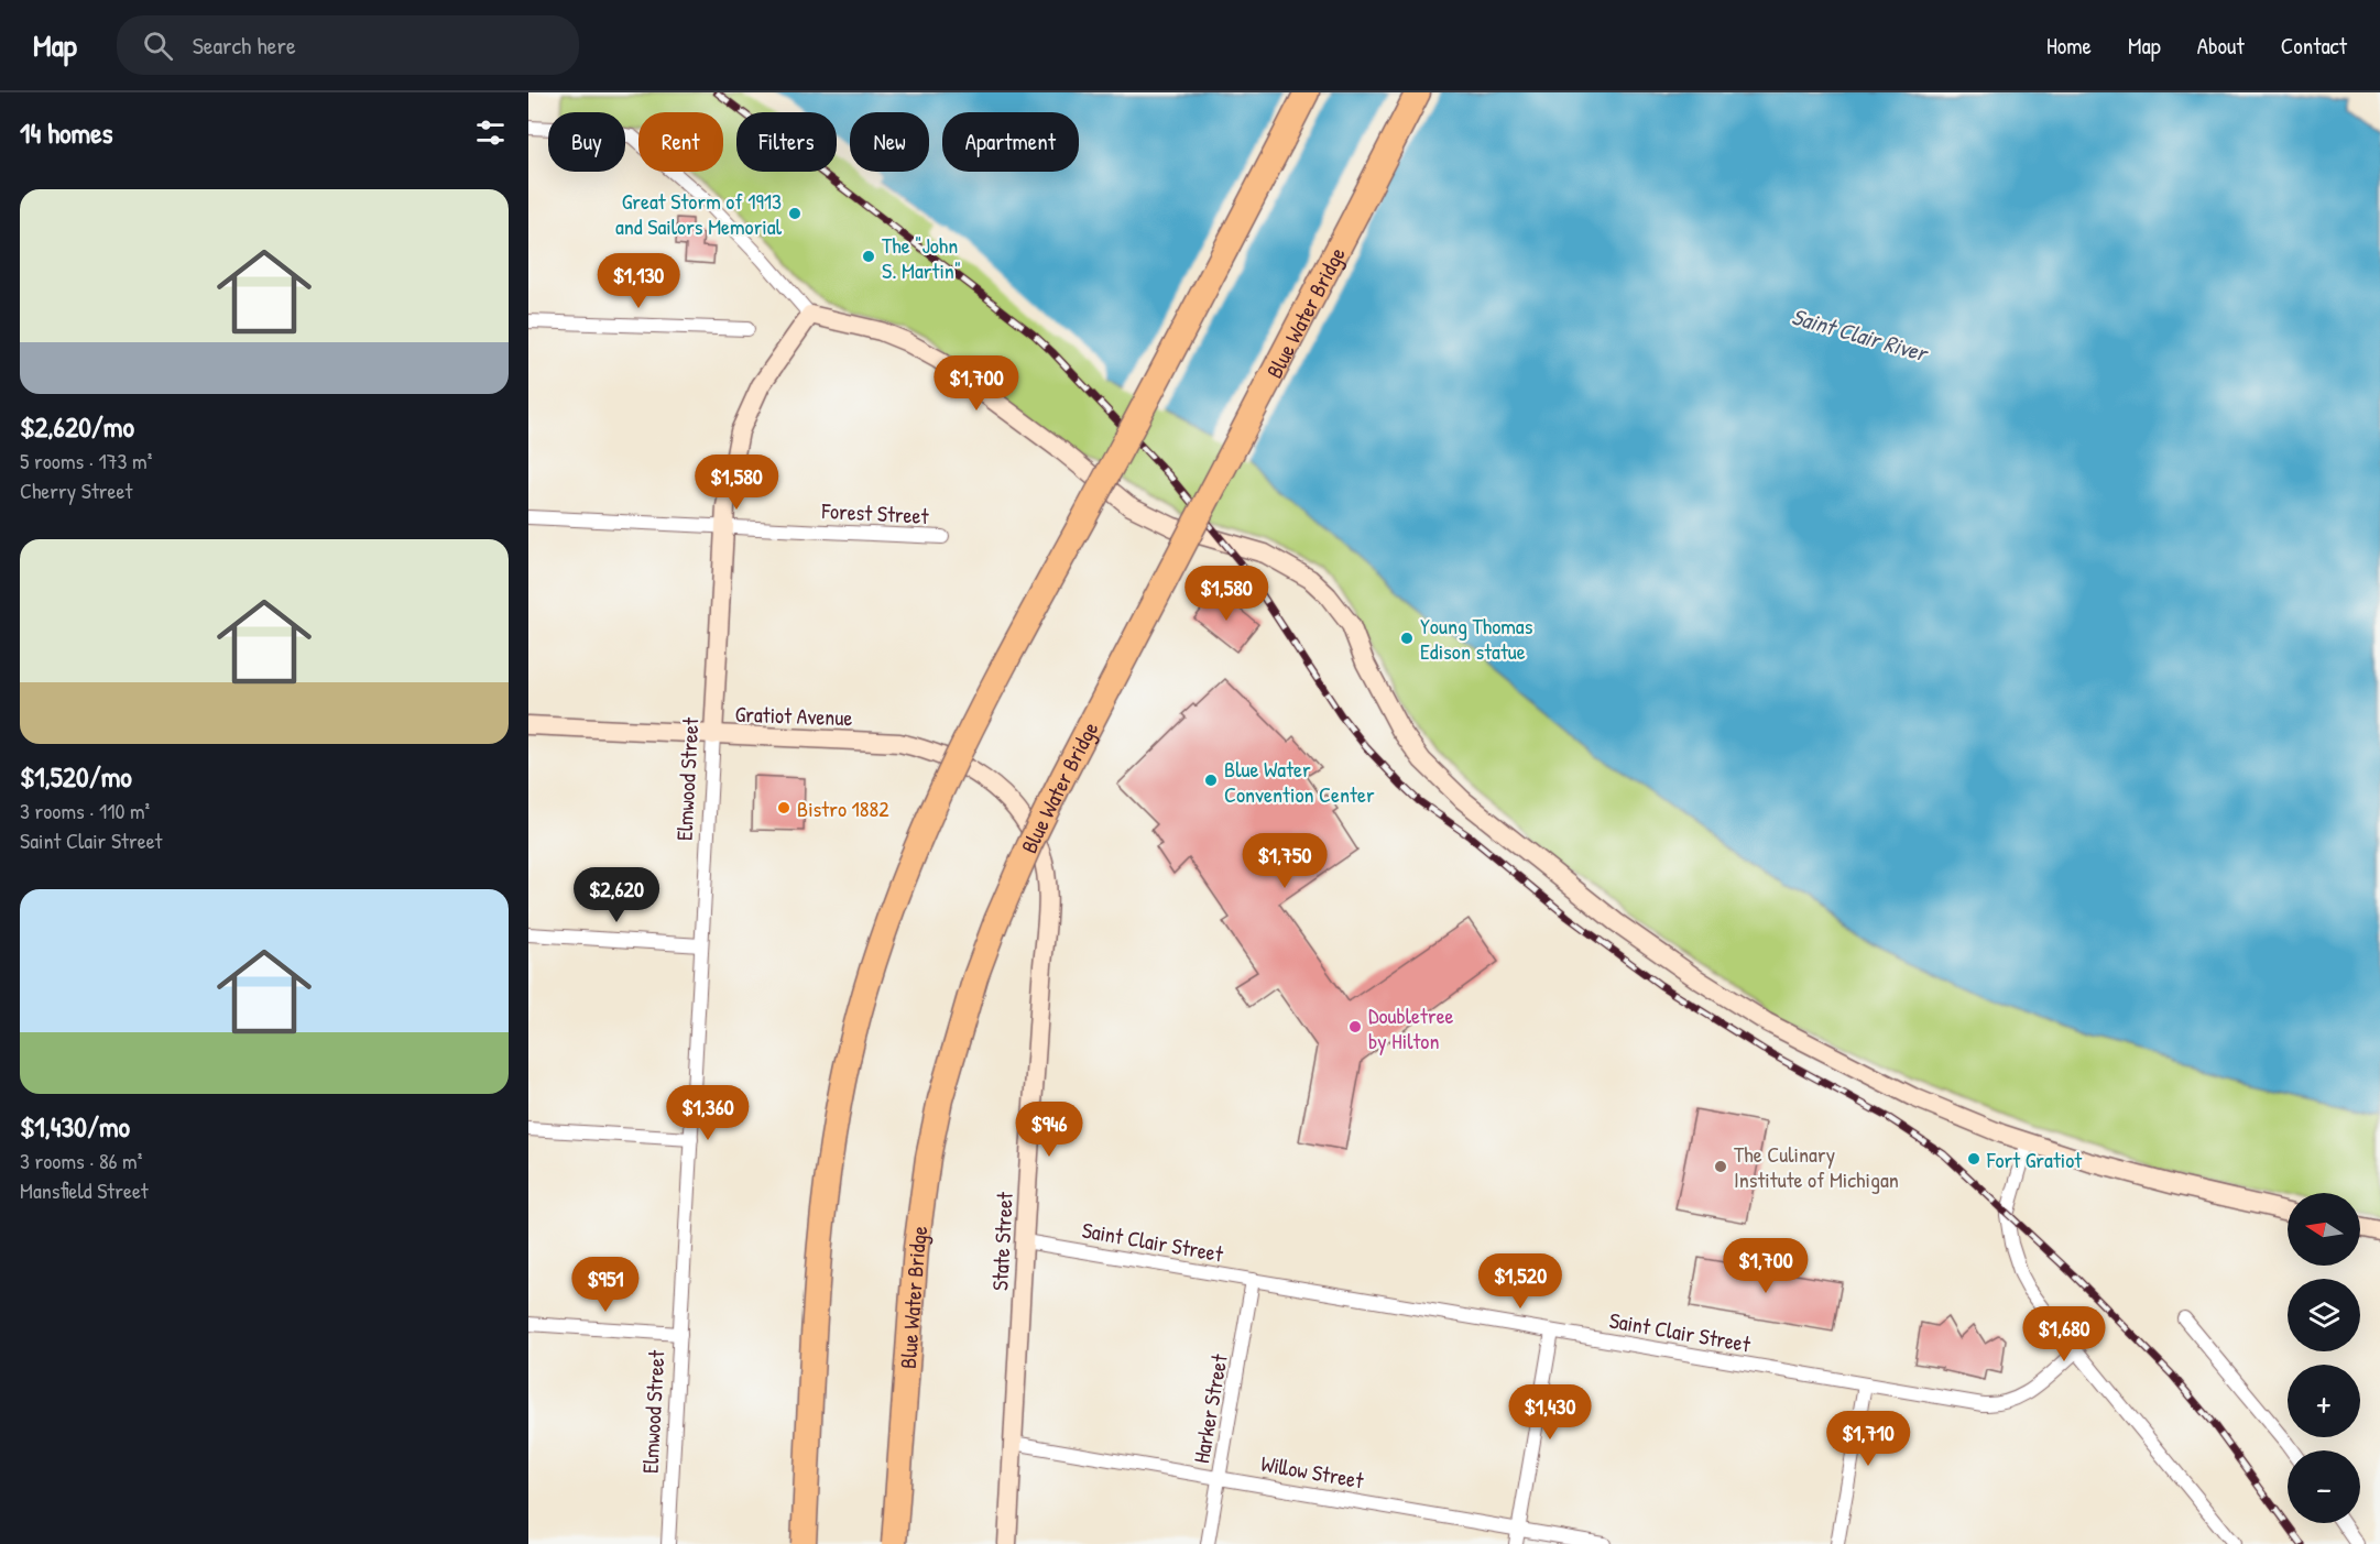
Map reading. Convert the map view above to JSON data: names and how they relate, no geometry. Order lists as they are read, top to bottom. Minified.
{"streets":{"highway":["Blue Water Bridge"],"street":["Forest Street","Gratiot Avenue","Elmwood Street","State Street","Saint Clair Street","Harker Street","Willow Street"]},"crossings":[["Forest Street","Elmwood Street"],["Gratiot Avenue","Elmwood Street"],["Gratiot Avenue","State Street"],["State Street","Saint Clair Street"],["State Street","Willow Street"],["Saint Clair Street","Harker Street"],["Harker Street","Willow Street"]],"water":["Saint Clair River"],"places":["Great Storm of 1913 and Sailors Memorial","The \"John S. Martin\"","Young Thomas Edison statue","Blue Water Convention Center","Bistro 1882","Doubletree by Hilton","Fort Gratiot","The Culinary Institute of Michigan"],"north":"left","page":{"header":"Map","search":"Search here","nav":["Home","Map","About","Contact"],"heading":"14 homes","chip":["Buy","Rent","Filters","New","Apartment"],"list":[{"name":"$2,620/mo","note":"5 rooms · 173 m² · Cherry Street"},{"name":"$1,520/mo","note":"3 rooms · 110 m² · Saint Clair Street"},{"name":"$1,430/mo","note":"3 rooms · 86 m² · Mansfield Street"}],"price":["$1,130","$1,700","$1,580","$1,580","$1,750","$2,620","$1,360","$946","$1,700","$1,520","$951","$1,680","$1,430","$1,710"],"map_buttons":["+","−"]}}
